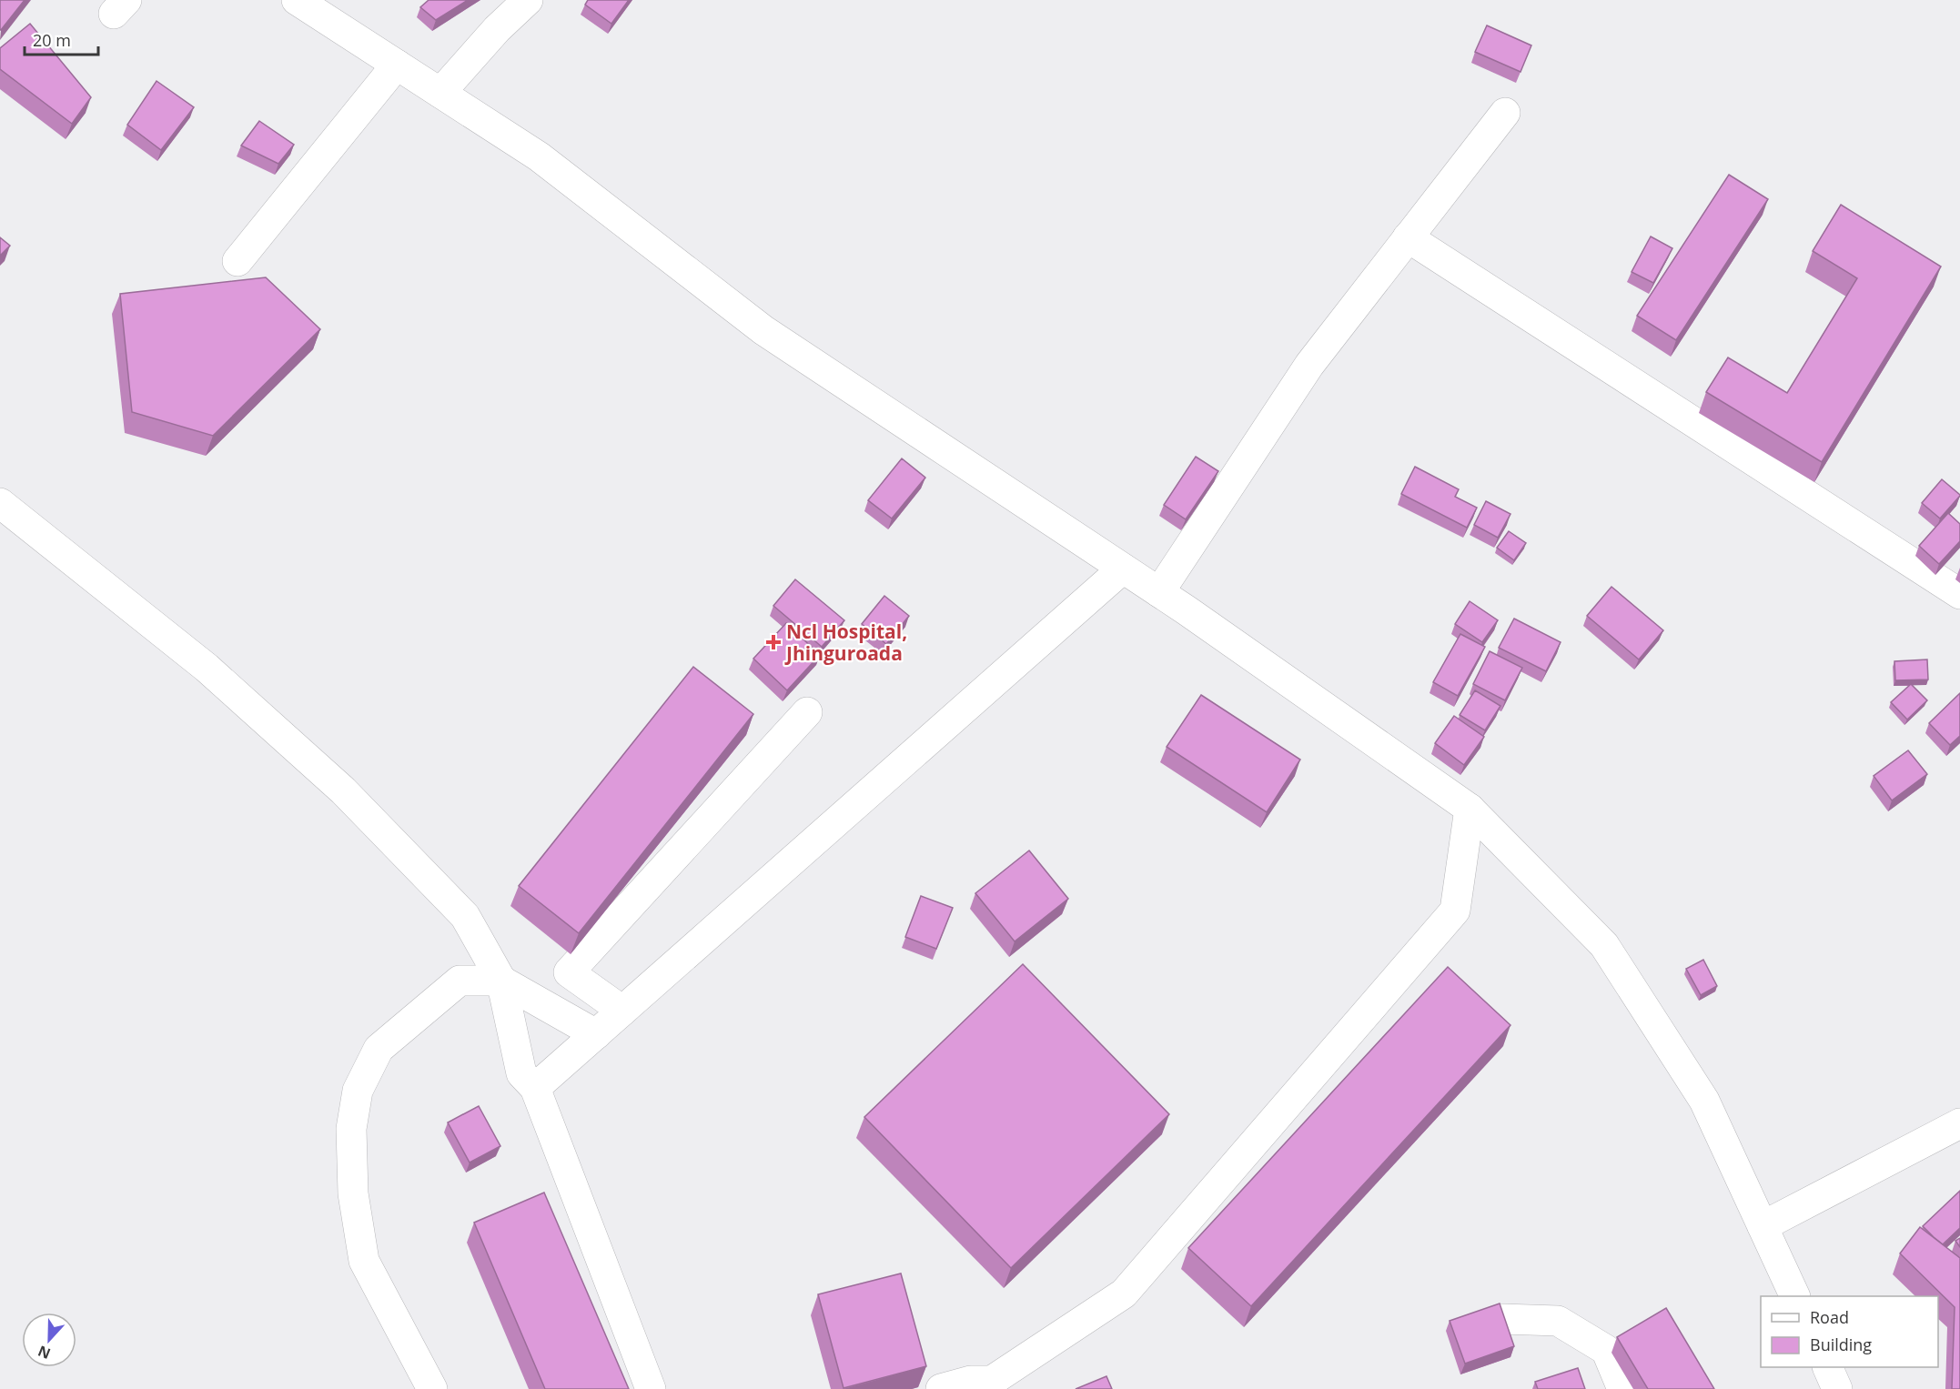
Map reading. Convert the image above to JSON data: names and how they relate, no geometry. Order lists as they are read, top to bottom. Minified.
{"places":{"health":["Ncl Hospital, Jhinguroada"]},"legend":["Road","Building"],"scale_bar":"20 m","north":"bottom"}
